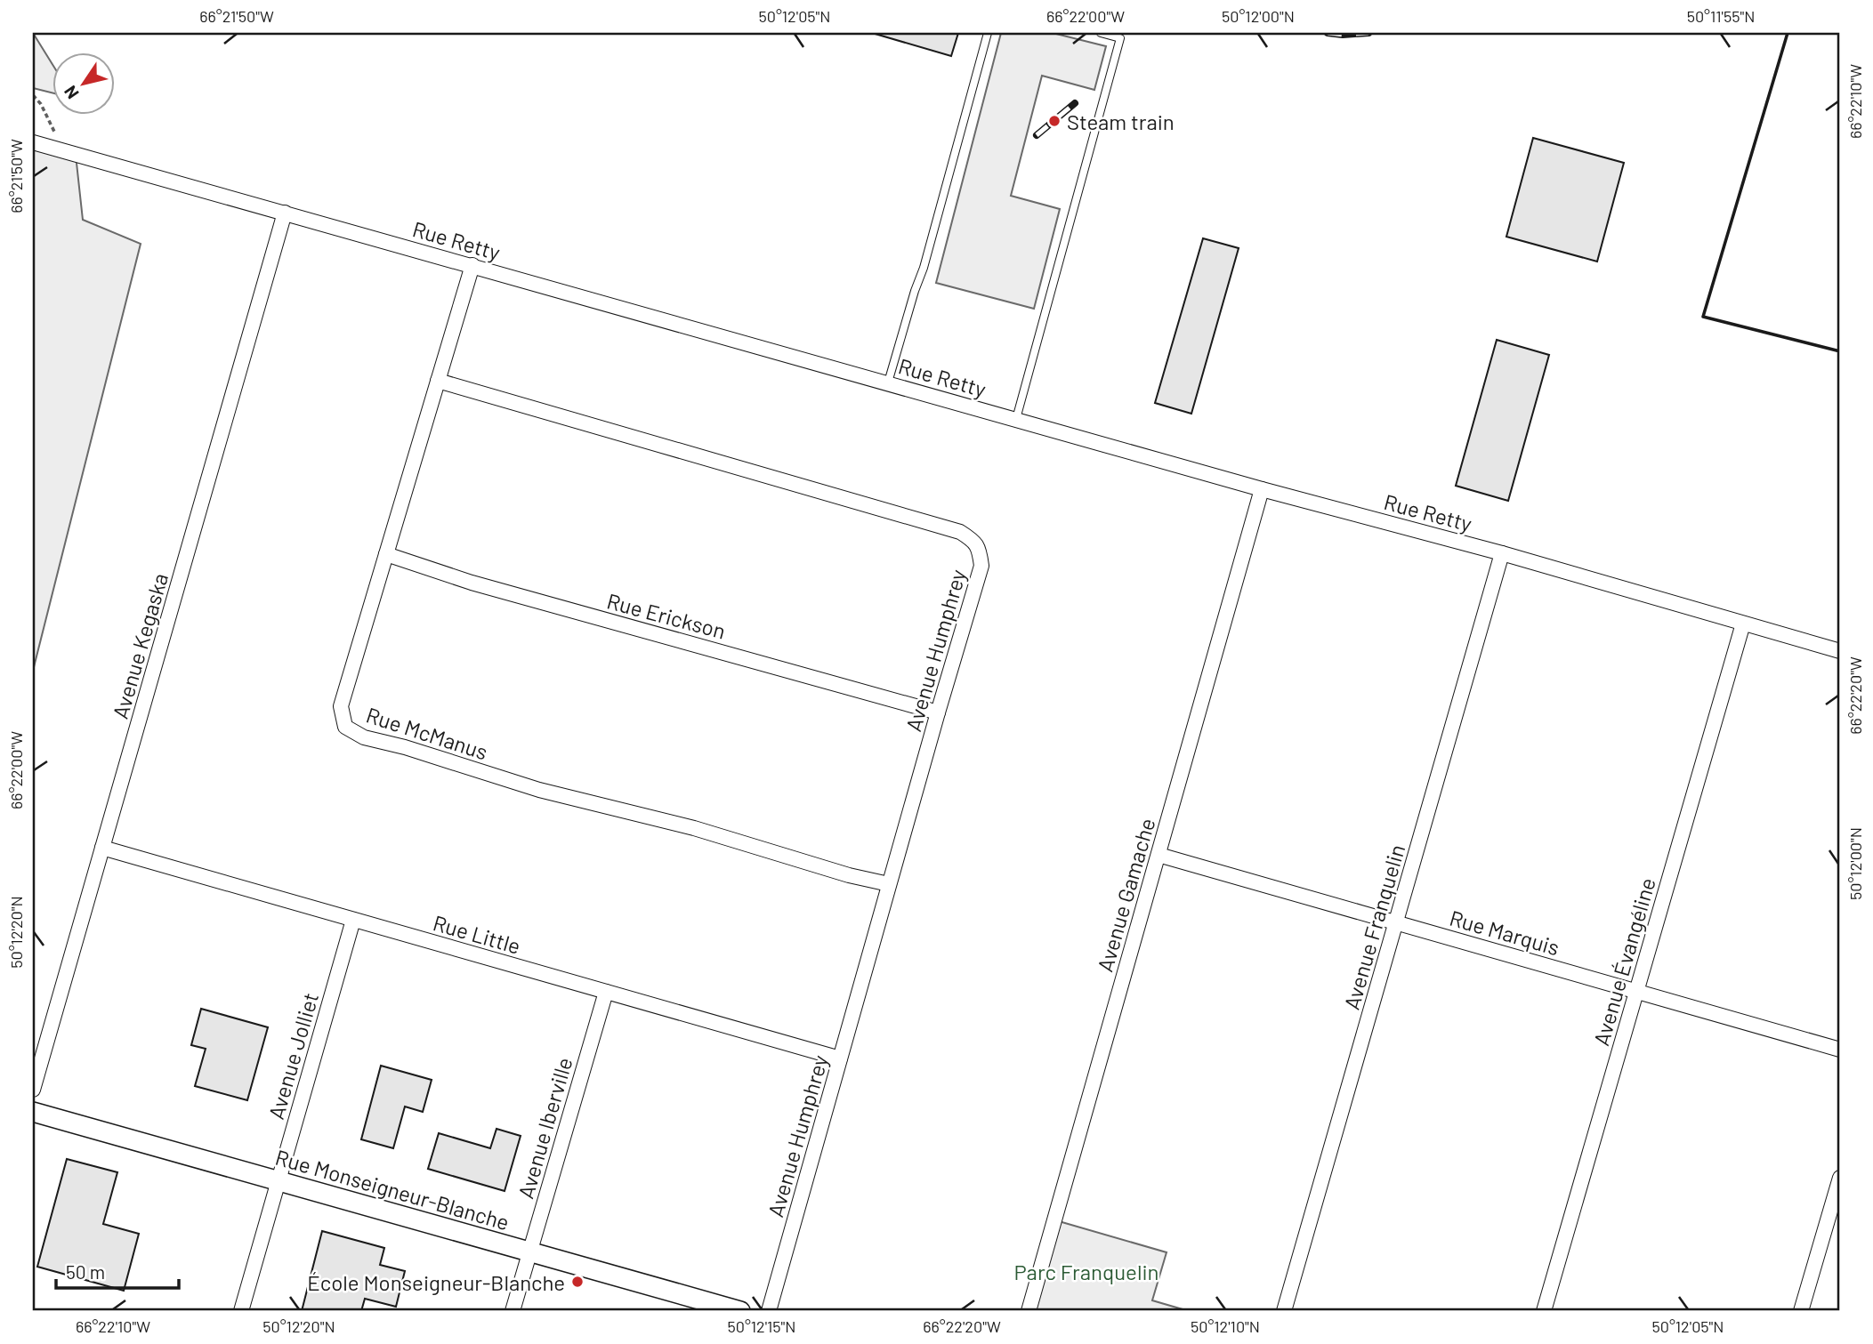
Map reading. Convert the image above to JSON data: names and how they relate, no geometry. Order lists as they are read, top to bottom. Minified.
{"streets":{"street":["Rue Retty","Rue Erickson","Avenue Kegaska","Avenue Humphrey","Rue McManus","Avenue Gamache","Avenue Franquelin","Rue Marquis","Rue Little","Avenue Évangéline","Avenue Jolliet","Avenue Iberville","Rue Monseigneur-Blanche"]},"crossings":[["Rue Retty","Avenue Kegaska"],["Rue Retty","Rue McManus"],["Rue Retty","Avenue Gamache"],["Rue Retty","Avenue Franquelin"],["Rue Retty","Avenue Évangéline"],["Rue Erickson","Avenue Humphrey"],["Rue Erickson","Rue McManus"],["Avenue Kegaska","Rue Little"],["Avenue Humphrey","Rue McManus"],["Avenue Humphrey","Rue Little"],["Avenue Gamache","Rue Marquis"],["Avenue Franquelin","Rue Marquis"],["Rue Marquis","Avenue Évangéline"],["Rue Little","Avenue Jolliet"],["Rue Little","Avenue Iberville"],["Avenue Jolliet","Rue Monseigneur-Blanche"],["Avenue Iberville","Rue Monseigneur-Blanche"]],"parks":["Parc Franquelin"],"places":["Steam train","École Monseigneur-Blanche"],"scale_bar":"50 m","north":"bottom left","coordinates":["66°21'50\"W","50°12'05\"N","66°22'00\"W","50°12'00\"N","50°11'55\"N","66°22'10\"W","66°22'20\"W","50°12'20\"N","50°12'15\"N","50°12'10\"N"]}
